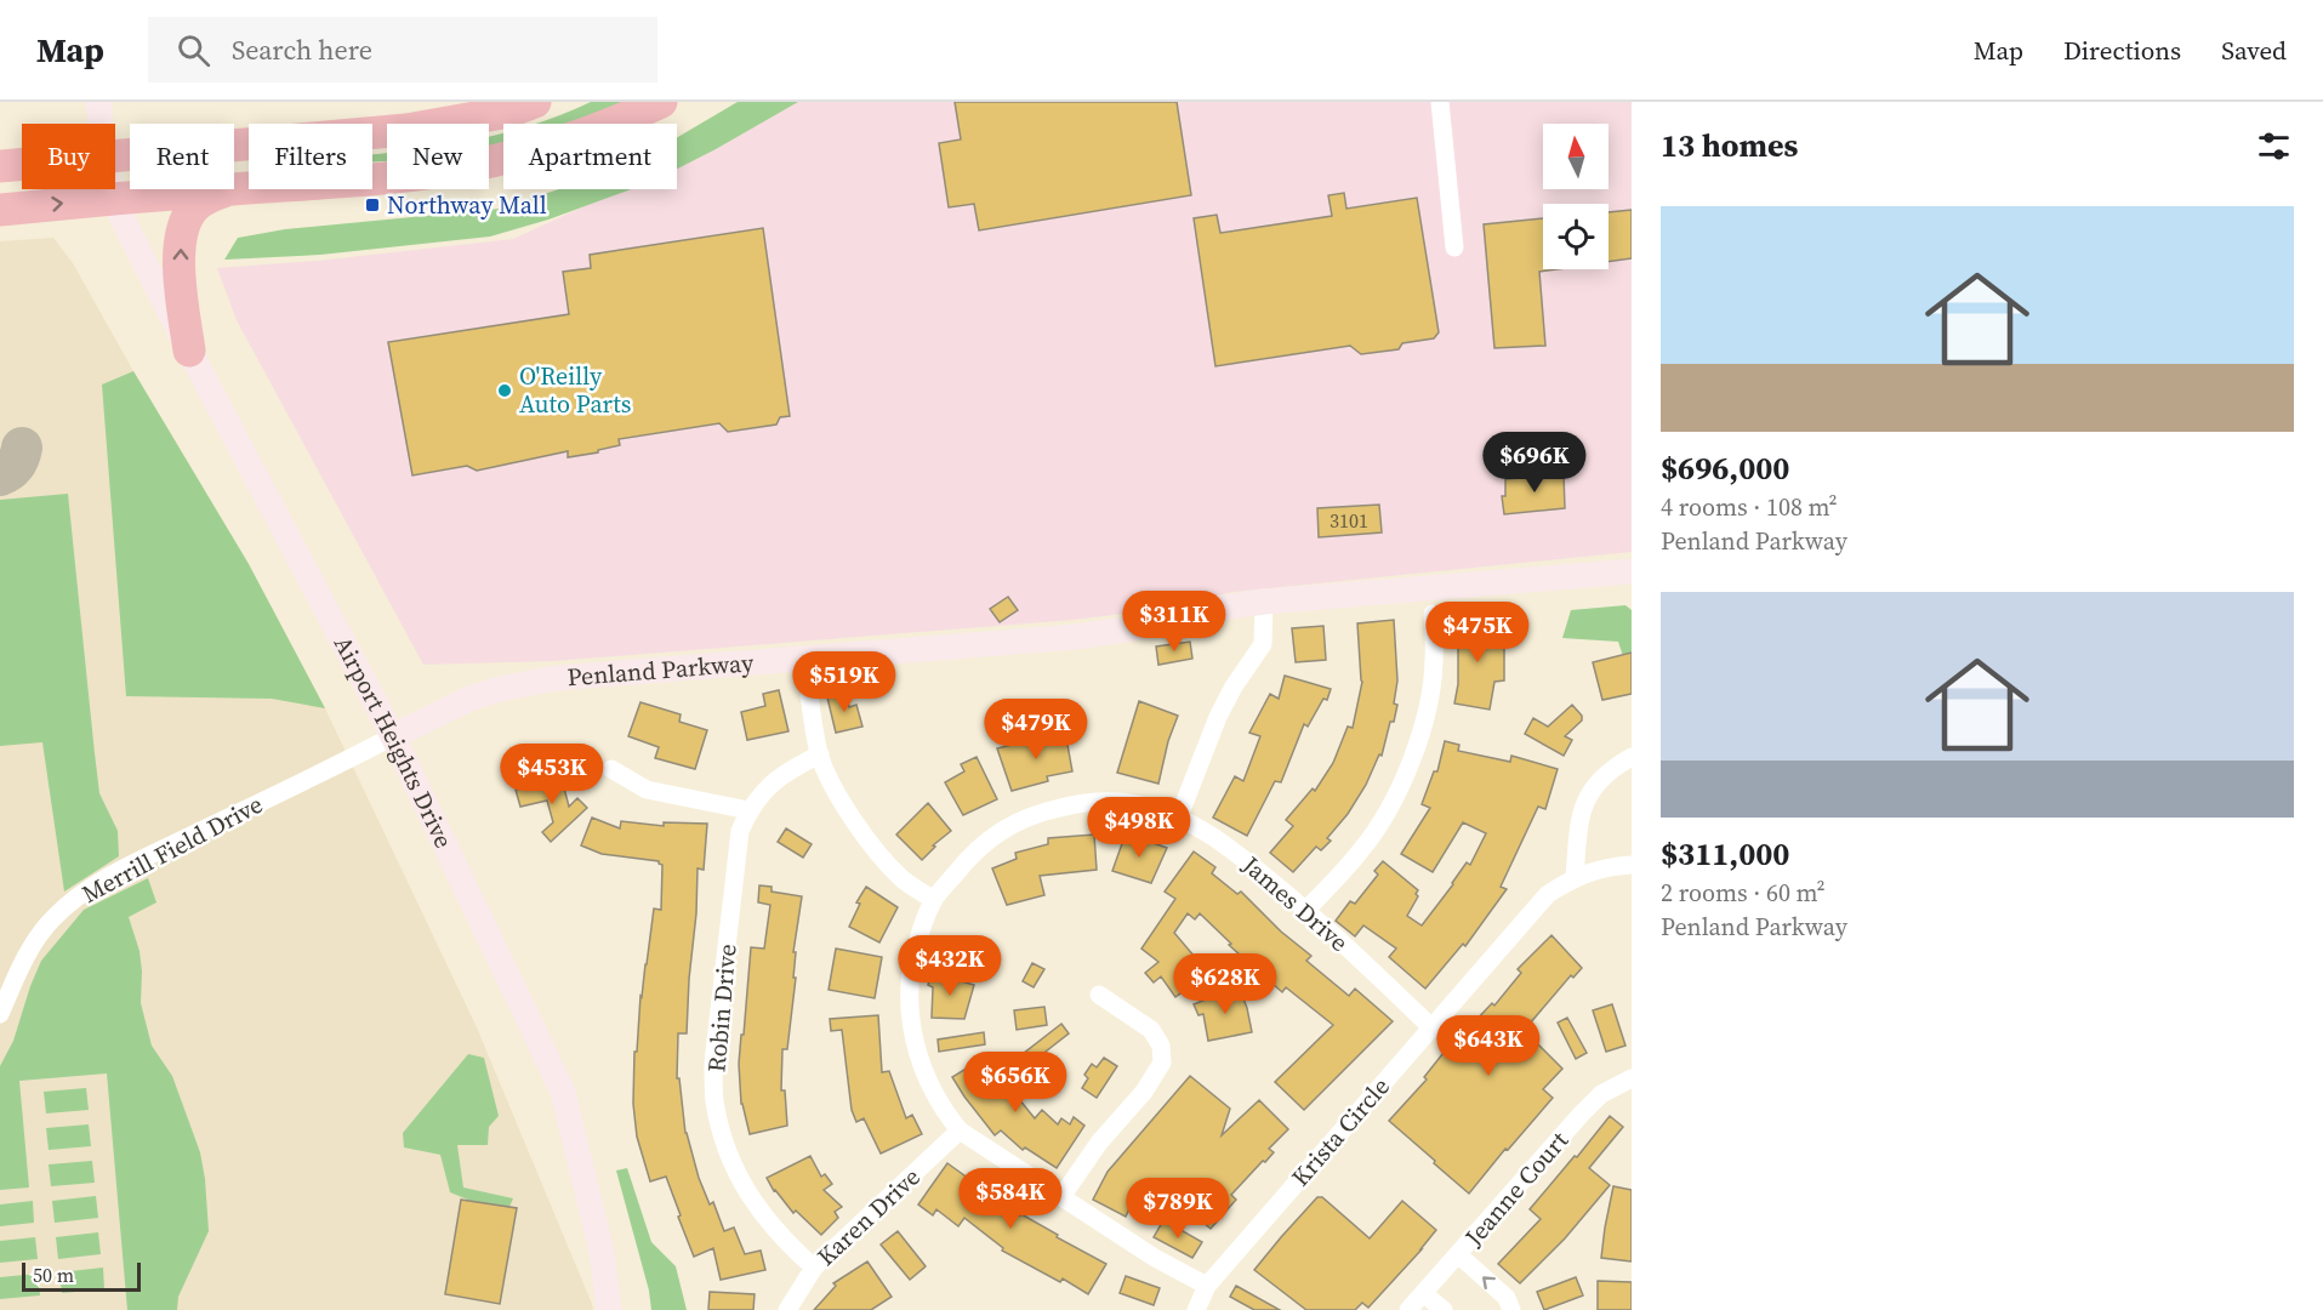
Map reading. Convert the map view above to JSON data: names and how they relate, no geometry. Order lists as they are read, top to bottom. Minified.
{"streets":{"street":["Penland Parkway","Airport Heights Drive","Merrill Field Drive","James Drive","Robin Drive","Krista Circle","Jeanne Court","Karen Drive"]},"crossings":[["Penland Parkway","Airport Heights Drive"],["Penland Parkway","Merrill Field Drive"],["Airport Heights Drive","Merrill Field Drive"],["James Drive","Krista Circle"],["James Drive","Karen Drive"],["Robin Drive","Karen Drive"]],"places":{"transit":["Northway Mall"],"other":["O'Reilly Auto Parts"]},"house_numbers":["3101"],"scale_bar":"50 m","north":"top","page":{"header":"Map","search":"Search here","nav":["Map","Directions","Saved"],"heading":"13 homes","chip":["Buy","Rent","Filters","New","Apartment"],"list":[{"name":"$696,000","note":"4 rooms · 108 m² · Penland Parkway"},{"name":"$311,000","note":"2 rooms · 60 m² · Penland Parkway"}],"price":["$696K","$311K","$475K","$519K","$479K","$453K","$498K","$432K","$628K","$643K","$656K","$584K","$789K"],"scale":"50 m"}}
